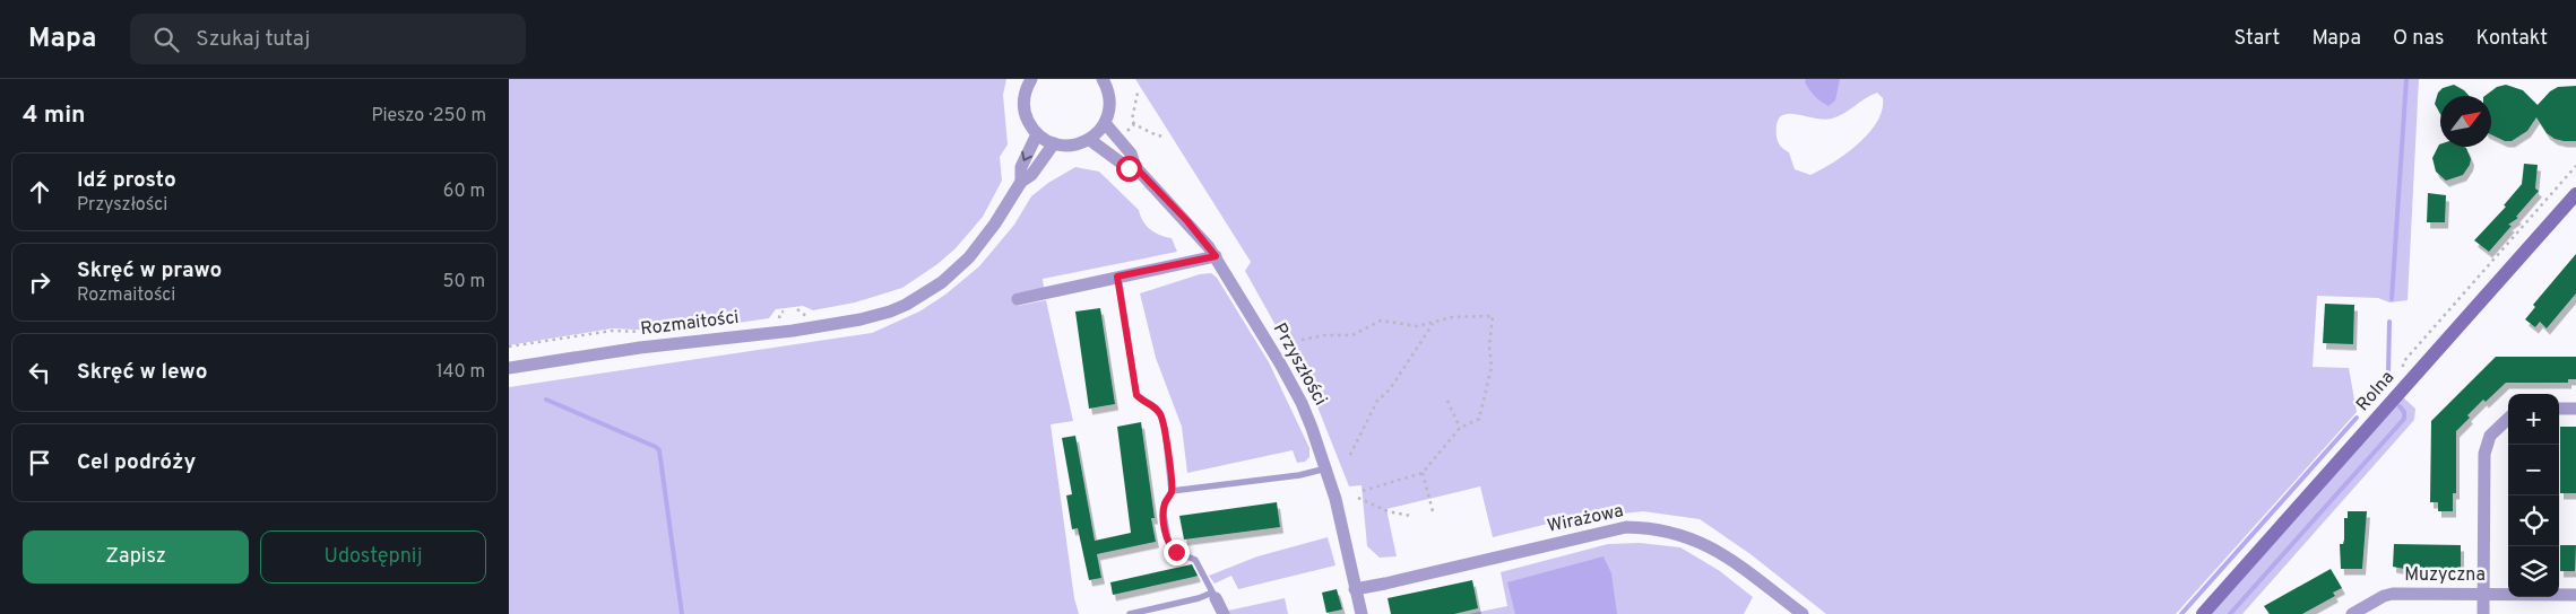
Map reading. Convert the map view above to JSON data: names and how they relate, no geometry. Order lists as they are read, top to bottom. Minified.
{"streets":{"street":["Rozmaitości","Przyszłości","Rolna","Wirażowa","Muzyczna"]},"crossings":[["Przyszłości","Wirażowa"]],"north":"top right","page":{"header":"Mapa","search":"Szukaj tutaj","nav":["Start","Mapa","O nas","Kontakt"],"heading":["4 min","Pieszo · 250 m"],"list":[["Idź prosto","Przyszłości","60 m"],["Skręć w prawo","Rozmaitości","50 m"],["Skręć w lewo","140 m"],"Cel podróży"],"map_buttons":["+","−"],"buttons":["Zapisz","Udostępnij"]}}
